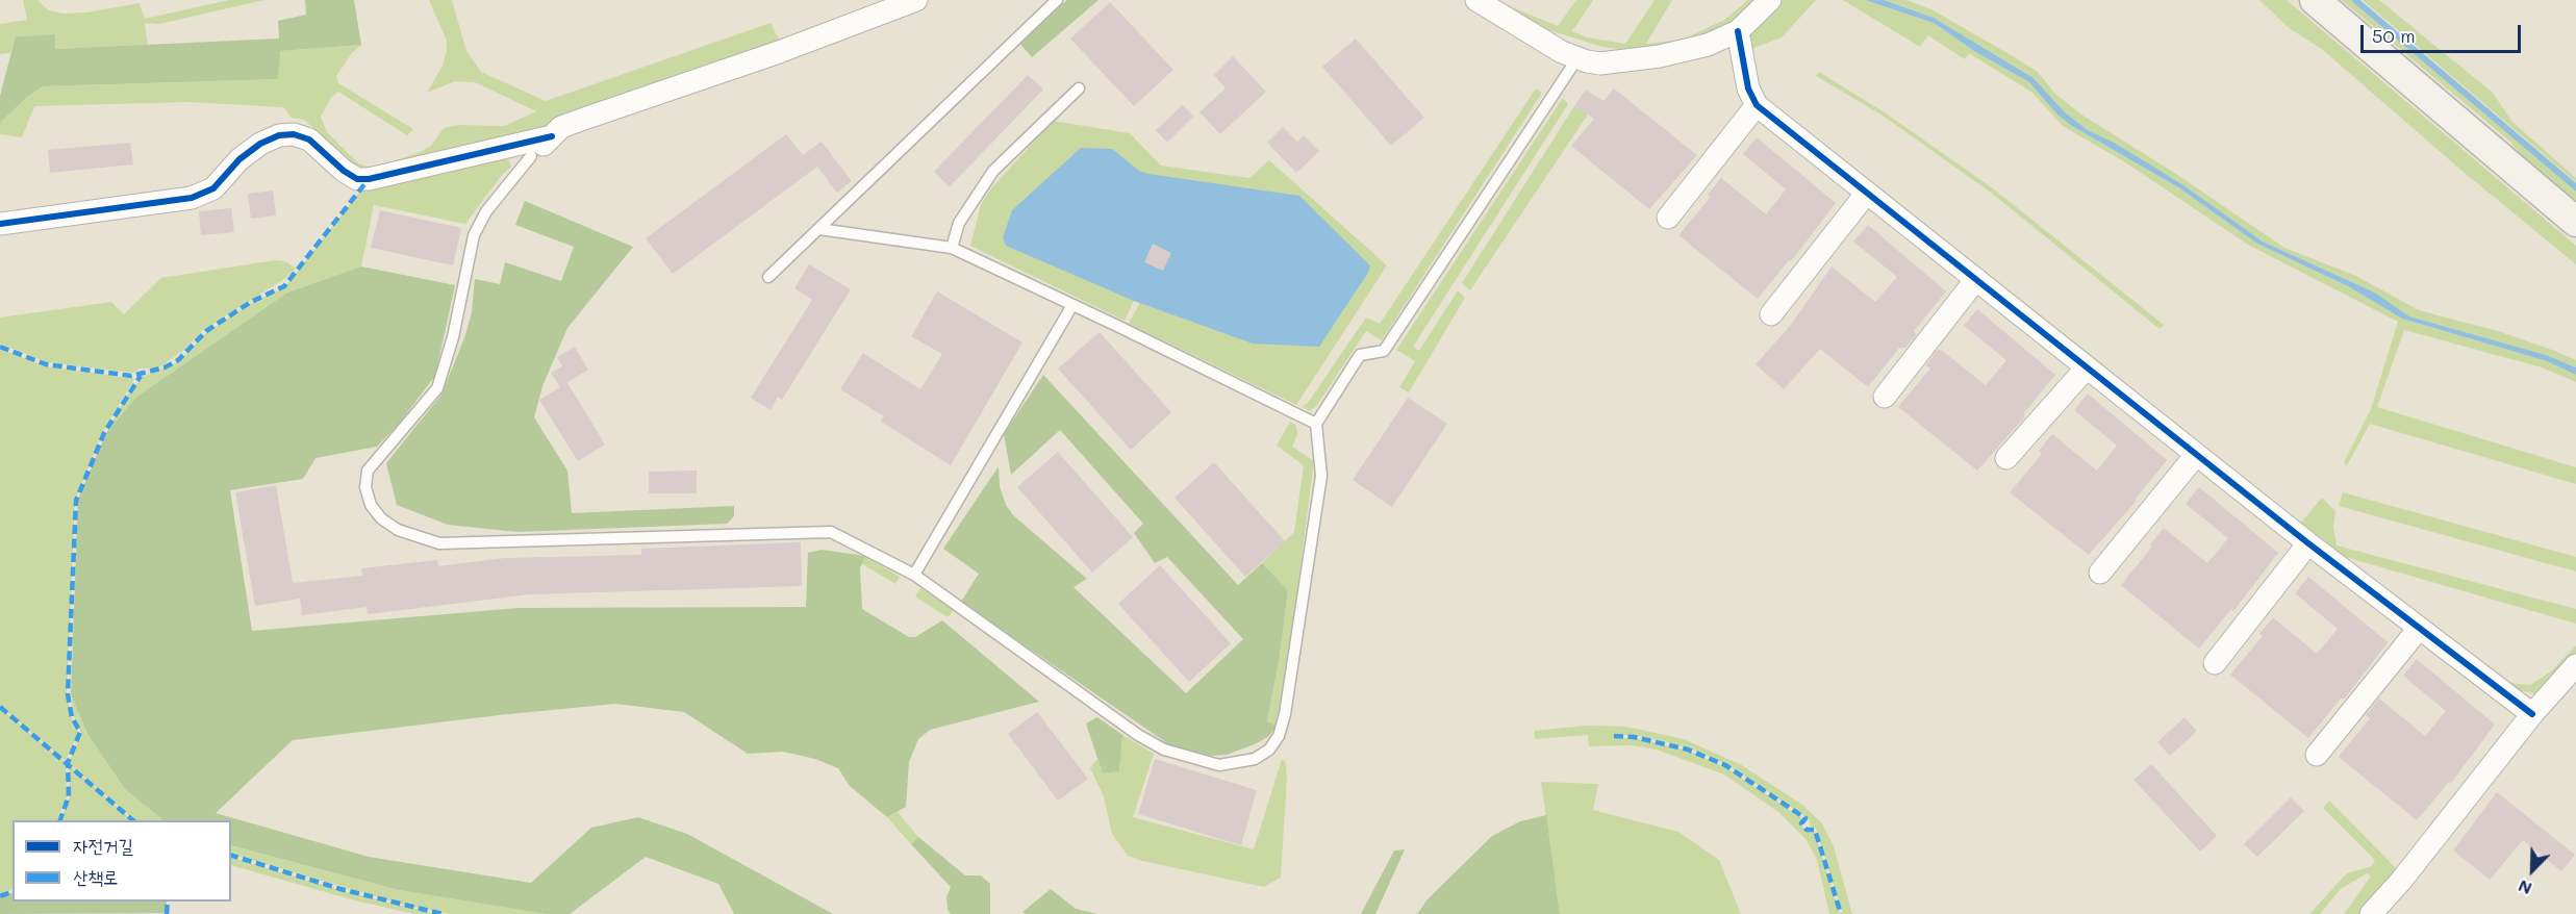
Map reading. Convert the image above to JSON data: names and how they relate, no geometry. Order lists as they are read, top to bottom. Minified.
{"legend":["자전거길","산책로"],"scale_bar":"50 m","north":"bottom left"}
